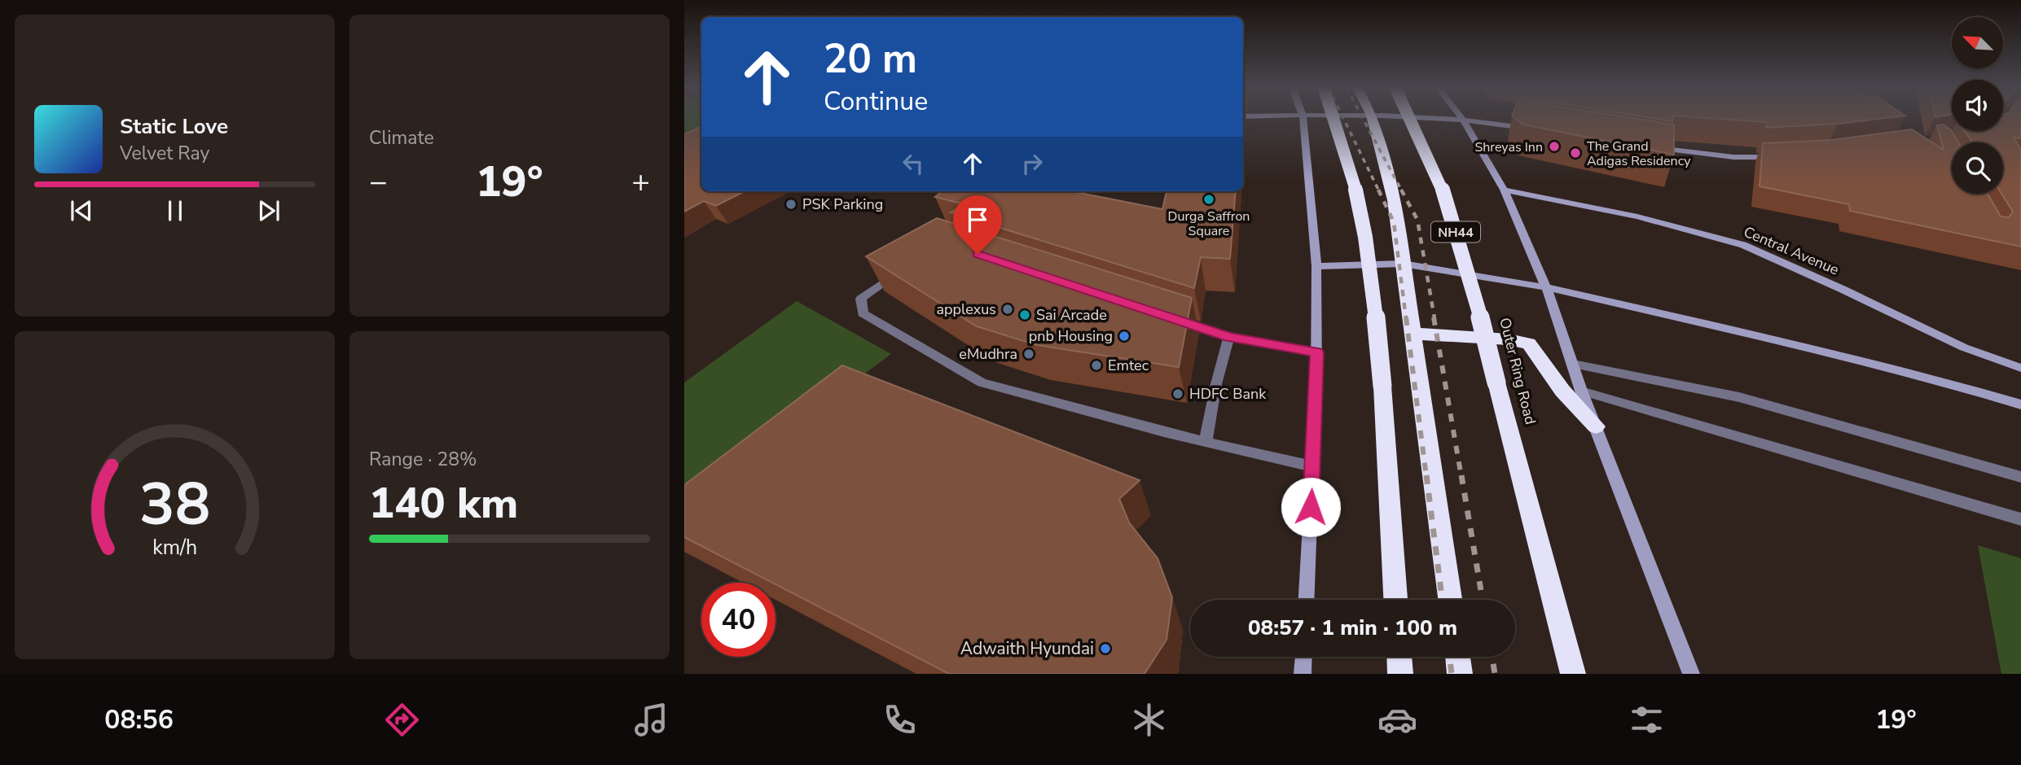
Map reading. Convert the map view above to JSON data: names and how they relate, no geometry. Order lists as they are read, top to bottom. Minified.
{"streets":{"highway":["NH44","Outer Ring Road"],"street":["Central Avenue"]},"places":["Shreyas Inn","The Grand Adigas Residency","Durga Saffron Square","PSK Parking","applexus","Sai Arcade","pnb Housing","eMudhra","Emtec","HDFC Bank","Adwaith Hyundai"],"north":"top left","page":{"tile":["Climate",["Range · 28%","140 km"]],"turn":["20 m","Continue"],"song":["Static Love","Velvet Ray"],"heat":["−","19°","+"],"limit":"40","trip":"08:57 · 1 min · 100 m","tabs":["08:56","19°"],"gauge":["38","km/h"]}}
